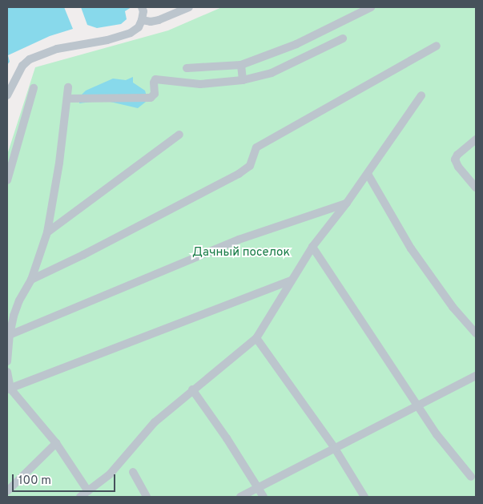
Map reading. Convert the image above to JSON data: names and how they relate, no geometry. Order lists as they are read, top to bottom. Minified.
{"parks":["Дачный поселок"],"scale_bar":"100 m"}
